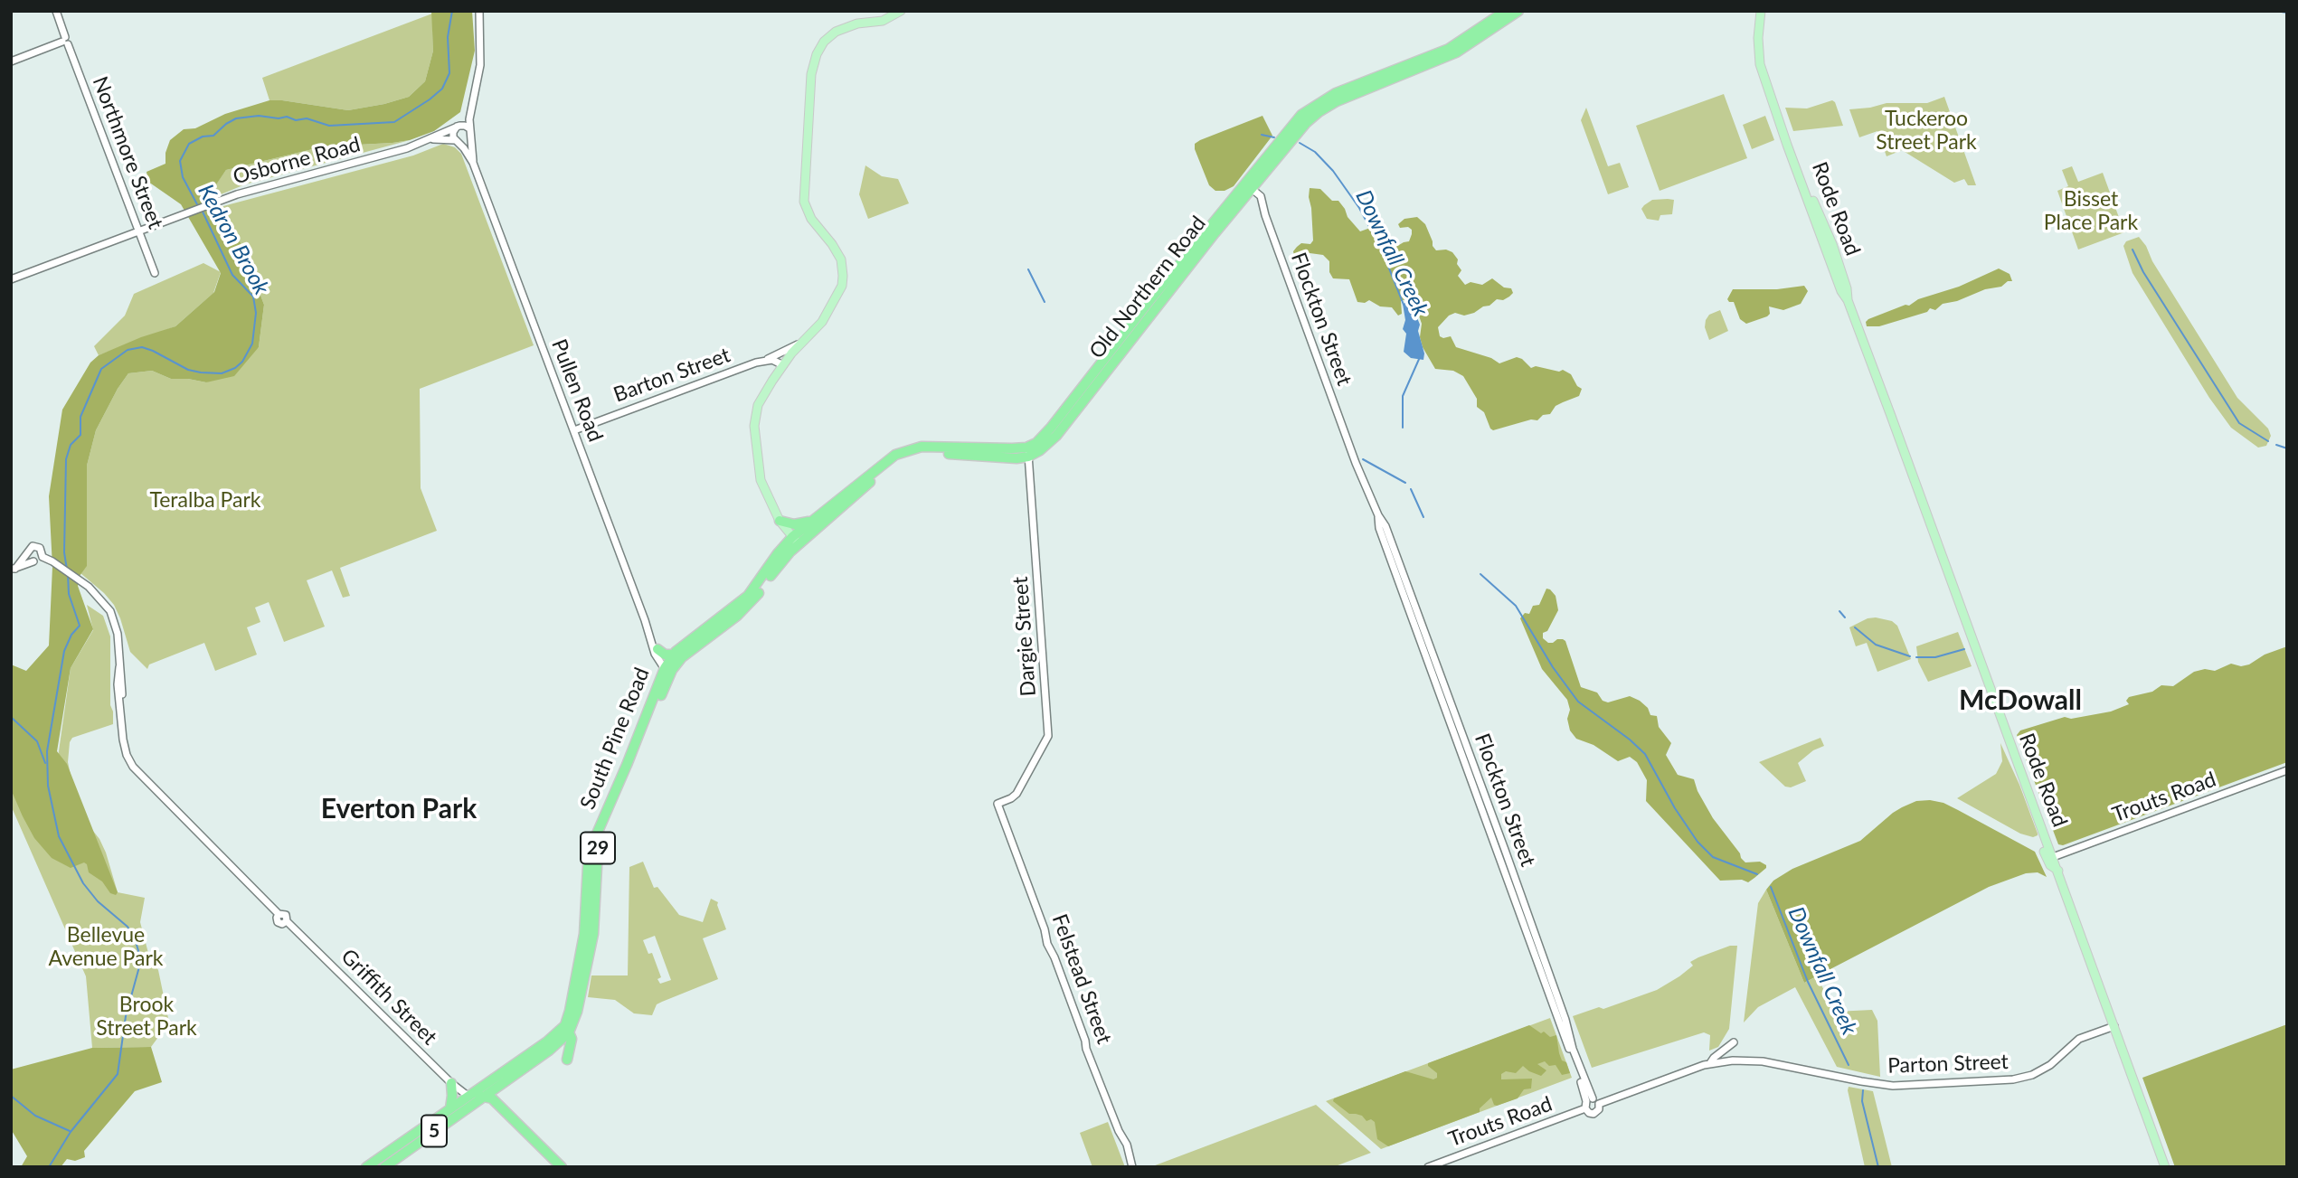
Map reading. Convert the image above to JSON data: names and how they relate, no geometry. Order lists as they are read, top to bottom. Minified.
{"streets":{"highway":["Old Northern Road","South Pine Road","29","5"],"main road":["Rode Road"],"street":["Northmore Street","Osborne Road","Flockton Street","Barton Street","Pullen Road","Dargie Street","Trouts Road","Felstead Street","Griffith Street","Parton Street"]},"crossings":[["Northmore Street","Osborne Road"],["Osborne Road","Pullen Road"],["Rode Road","Trouts Road"],["Rode Road","Parton Street"],["Old Northern Road","Flockton Street"],["Old Northern Road","Dargie Street"],["Flockton Street","Trouts Road"],["Barton Street","Pullen Road"],["Pullen Road","South Pine Road"],["Dargie Street","Felstead Street"],["South Pine Road","Griffith Street"],["South Pine Road","5"],["Trouts Road","Parton Street"],["Griffith Street","5"]],"districts":["McDowall","Everton Park"],"water":["Kedron Brook","Downfall Creek"],"parks":["Tuckeroo Street Park","Bisset Place Park","Teralba Park","Bellevue Avenue Park","Brook Street Park"]}
